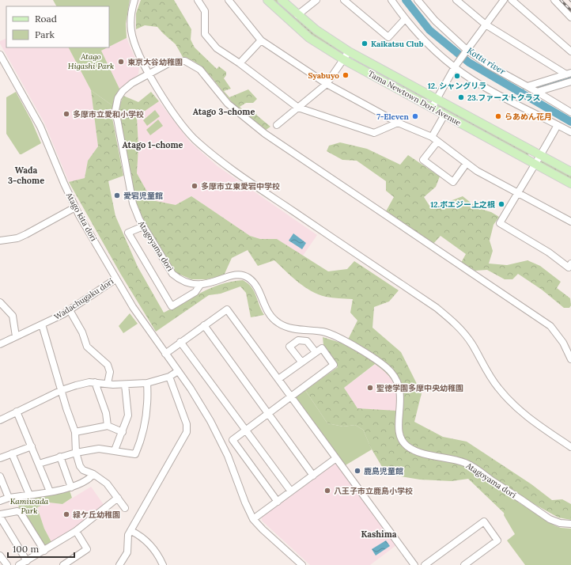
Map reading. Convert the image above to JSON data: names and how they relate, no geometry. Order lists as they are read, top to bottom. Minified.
{"streets":{"main road":["Tama Newtown Dori Avenue"],"street":["Atago kita dori","Atagoyama dori","Wadachugaku dori"]},"crossings":[["Atago kita dori","Wadachugaku dori"]],"districts":["Atago 3-chome","Atago 1-chome","Wada 3-chome","Kashima"],"water":["Kotta river"],"parks":["Atago Higashi Park","Kamiwada Park"],"places":["Kaikatsu Club","東京大谷幼稚園","Syabuyo","12. シャングリラ","23.ファーストクラス","多摩市立愛和小学校","7-Eleven","らあめん花月","多摩市立東愛宕中学校","愛宕児童館","12.ポエジー上之根","聖徳学園多摩中央幼稚園","鹿島児童館","八王子市立鹿島小学校","緑ケ丘幼稚園"],"legend":["Road","Park"],"scale_bar":"100 m"}
